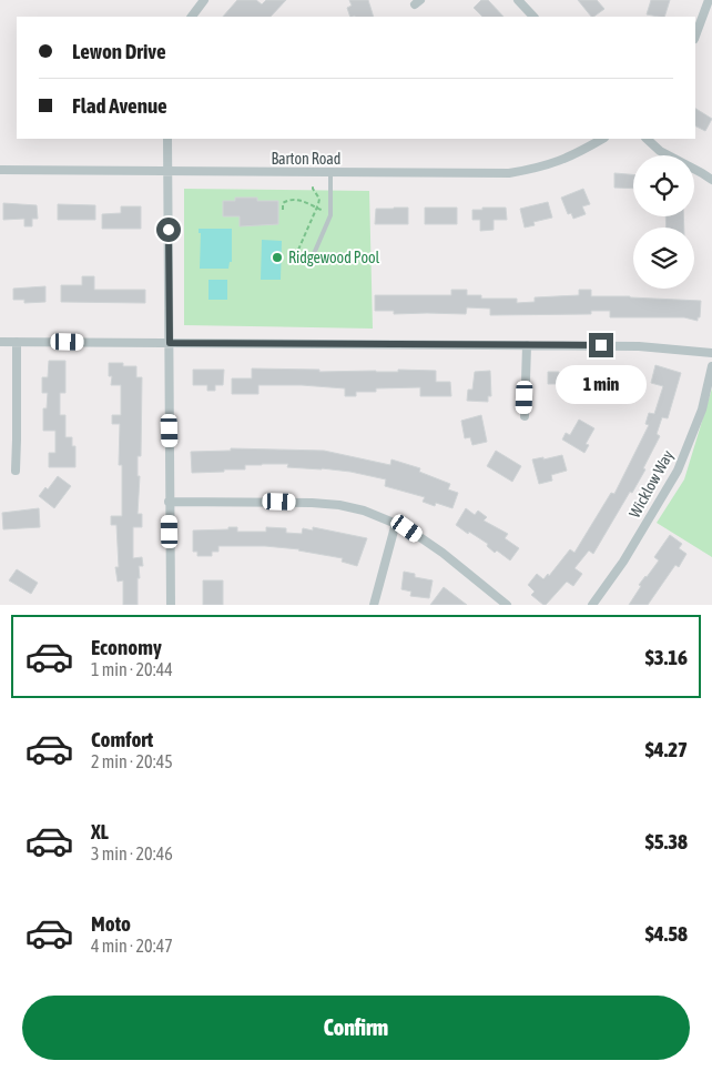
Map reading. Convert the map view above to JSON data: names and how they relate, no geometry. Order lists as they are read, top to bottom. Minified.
{"streets":{"street":["Barton Road","Wicklow Way"]},"places":["Ridgewood Pool"],"page":{"banner":["Lewon Drive","Flad Avenue"],"bubble":"1 min","list":[{"name":"Economy","note":"1 min · 20:44","value":"$3.16"},{"name":"Comfort","note":"2 min · 20:45","value":"$4.27"},{"name":"XL","note":"3 min · 20:46","value":"$5.38"},{"name":"Moto","note":"4 min · 20:47","value":"$4.58"}],"buttons":"Confirm"}}
